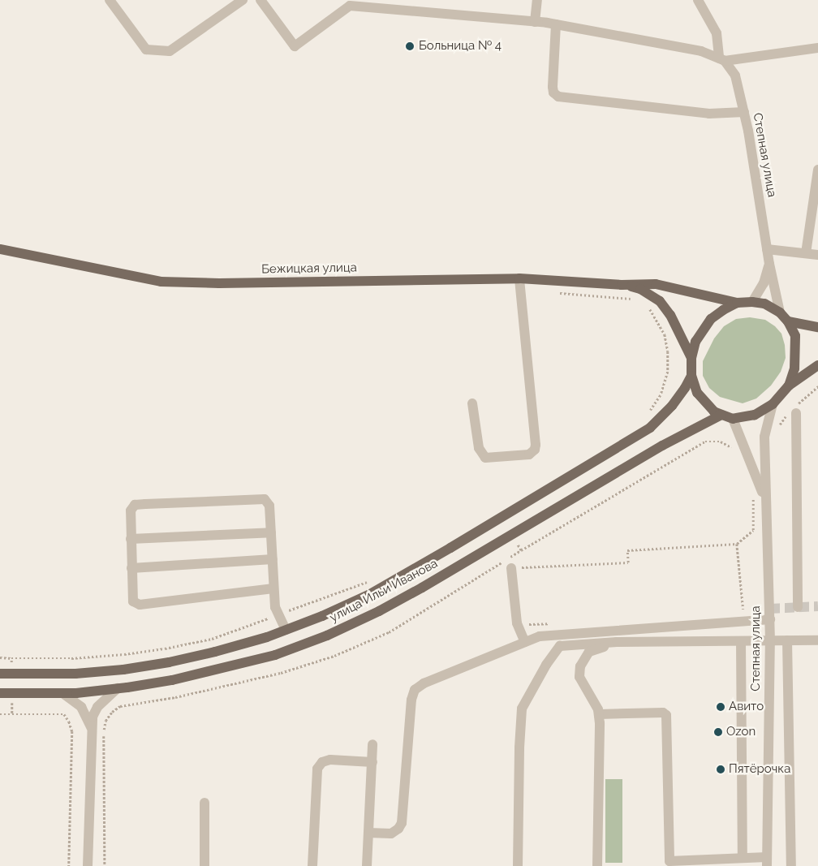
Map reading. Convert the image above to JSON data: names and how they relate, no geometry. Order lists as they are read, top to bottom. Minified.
{"streets":{"main road":["Бежицкая улица","улица Ильи Иванова"],"street":["Степная улица"]},"crossings":[["Степная улица","улица Ильи Иванова"]],"places":["Больница № 4","Авито","Ozon","Пятёрочка"]}
